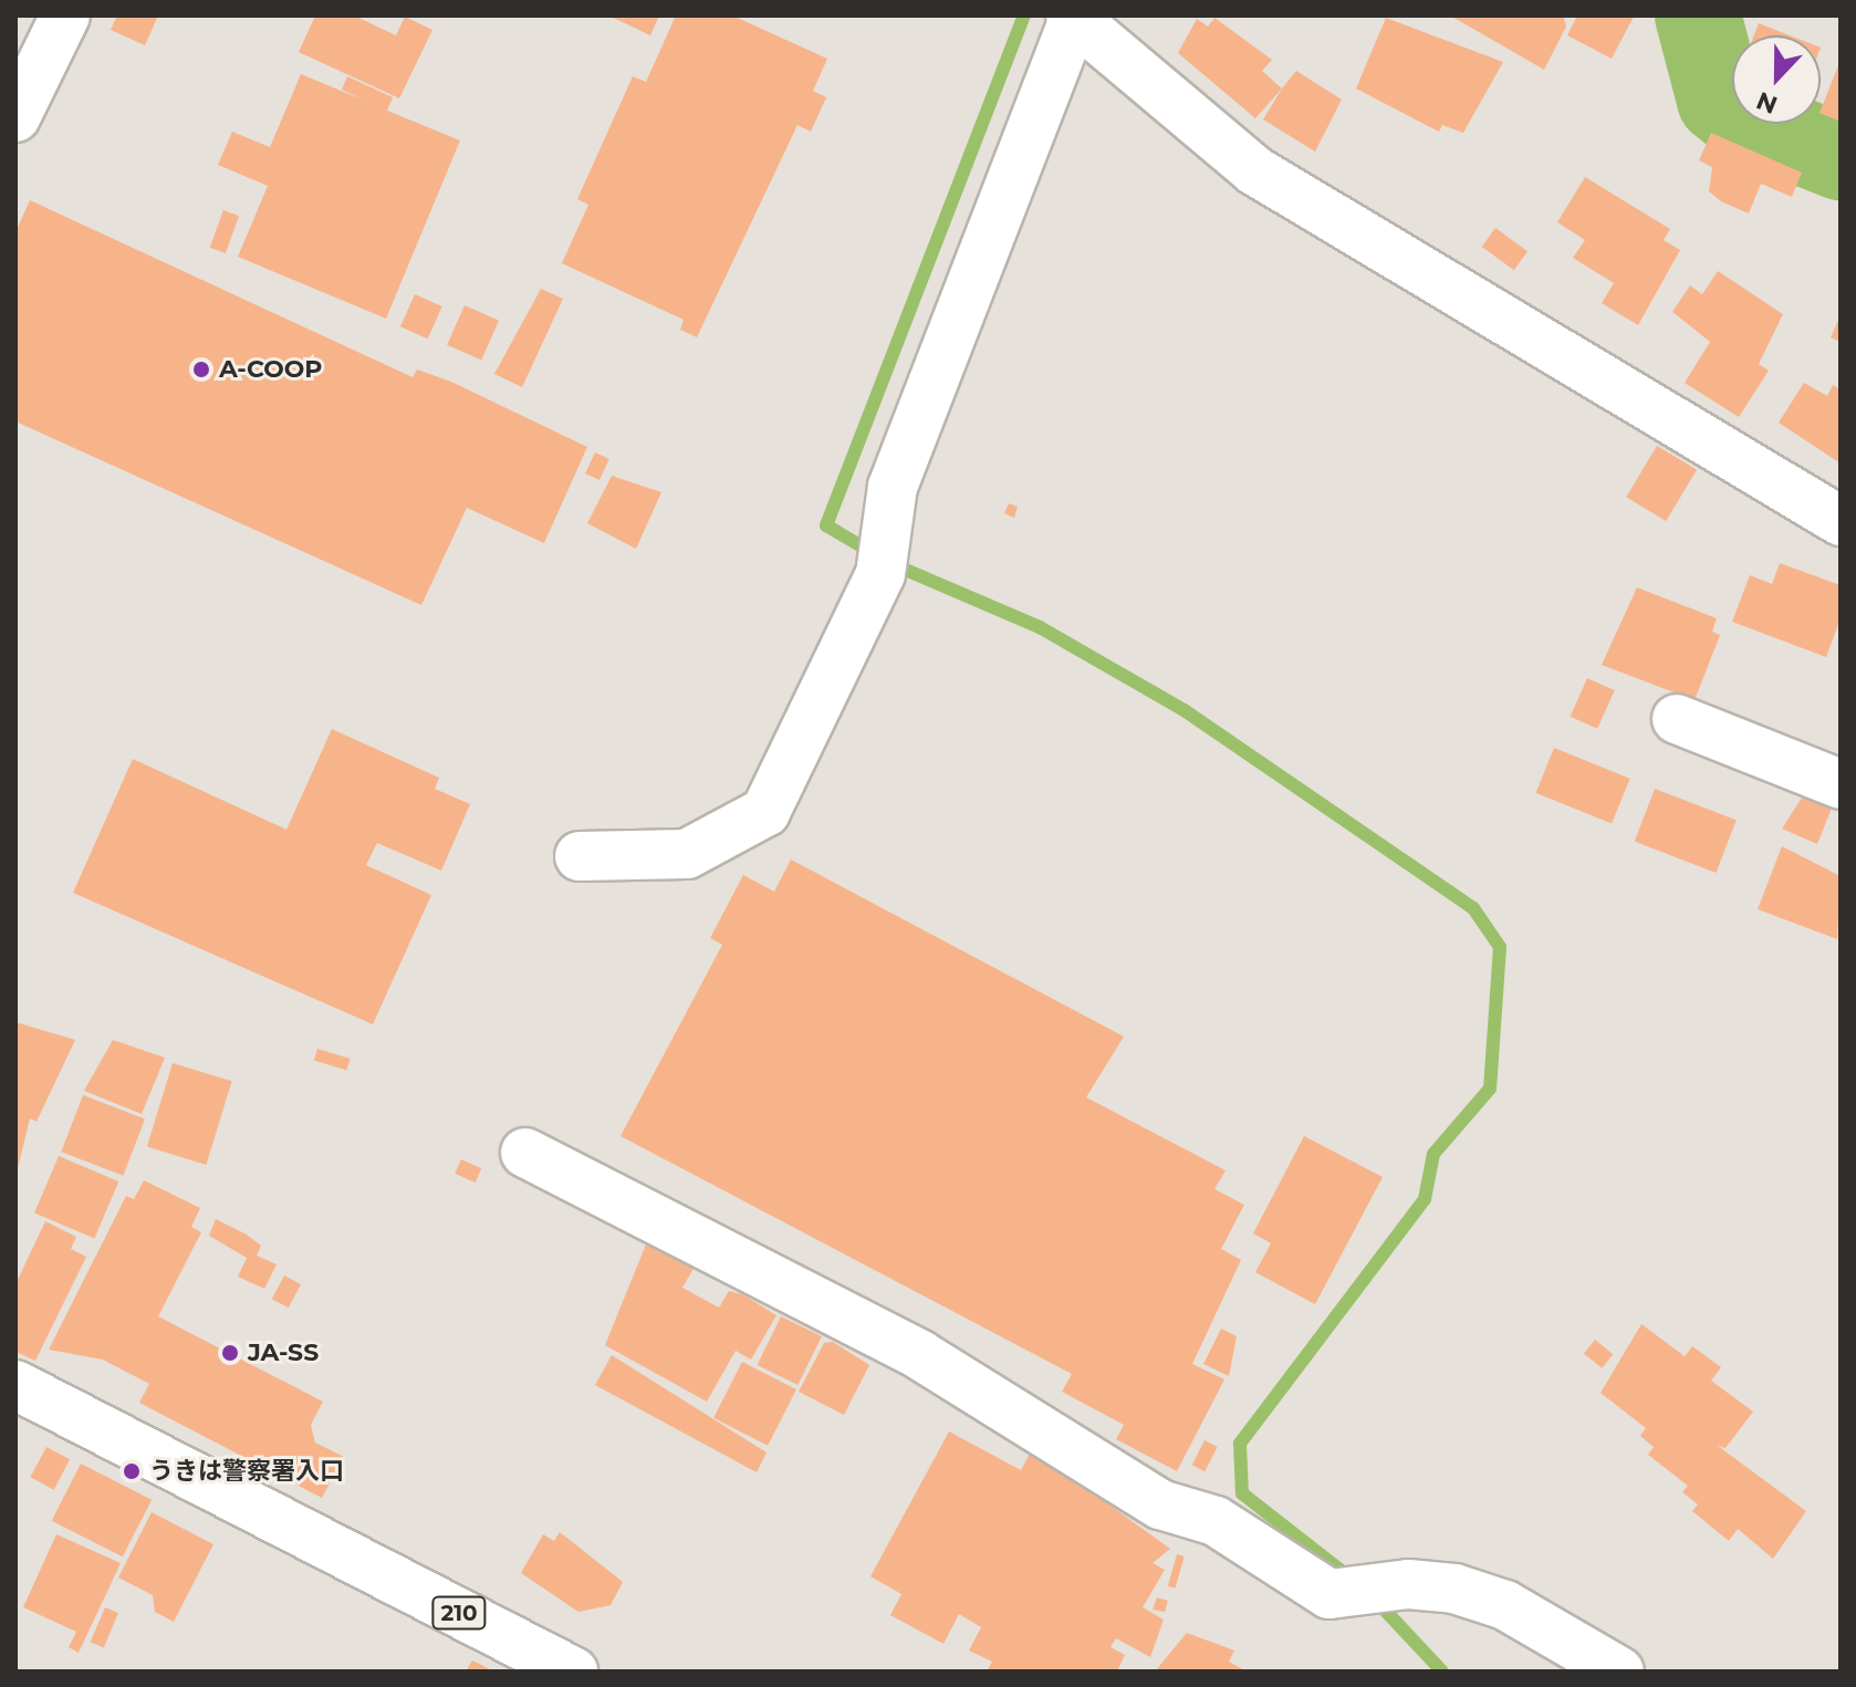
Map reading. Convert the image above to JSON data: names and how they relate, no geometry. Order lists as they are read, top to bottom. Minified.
{"streets":{"main road":["210"]},"places":["A-COOP","JA-SS","うきは警察署入口"],"north":"bottom"}
